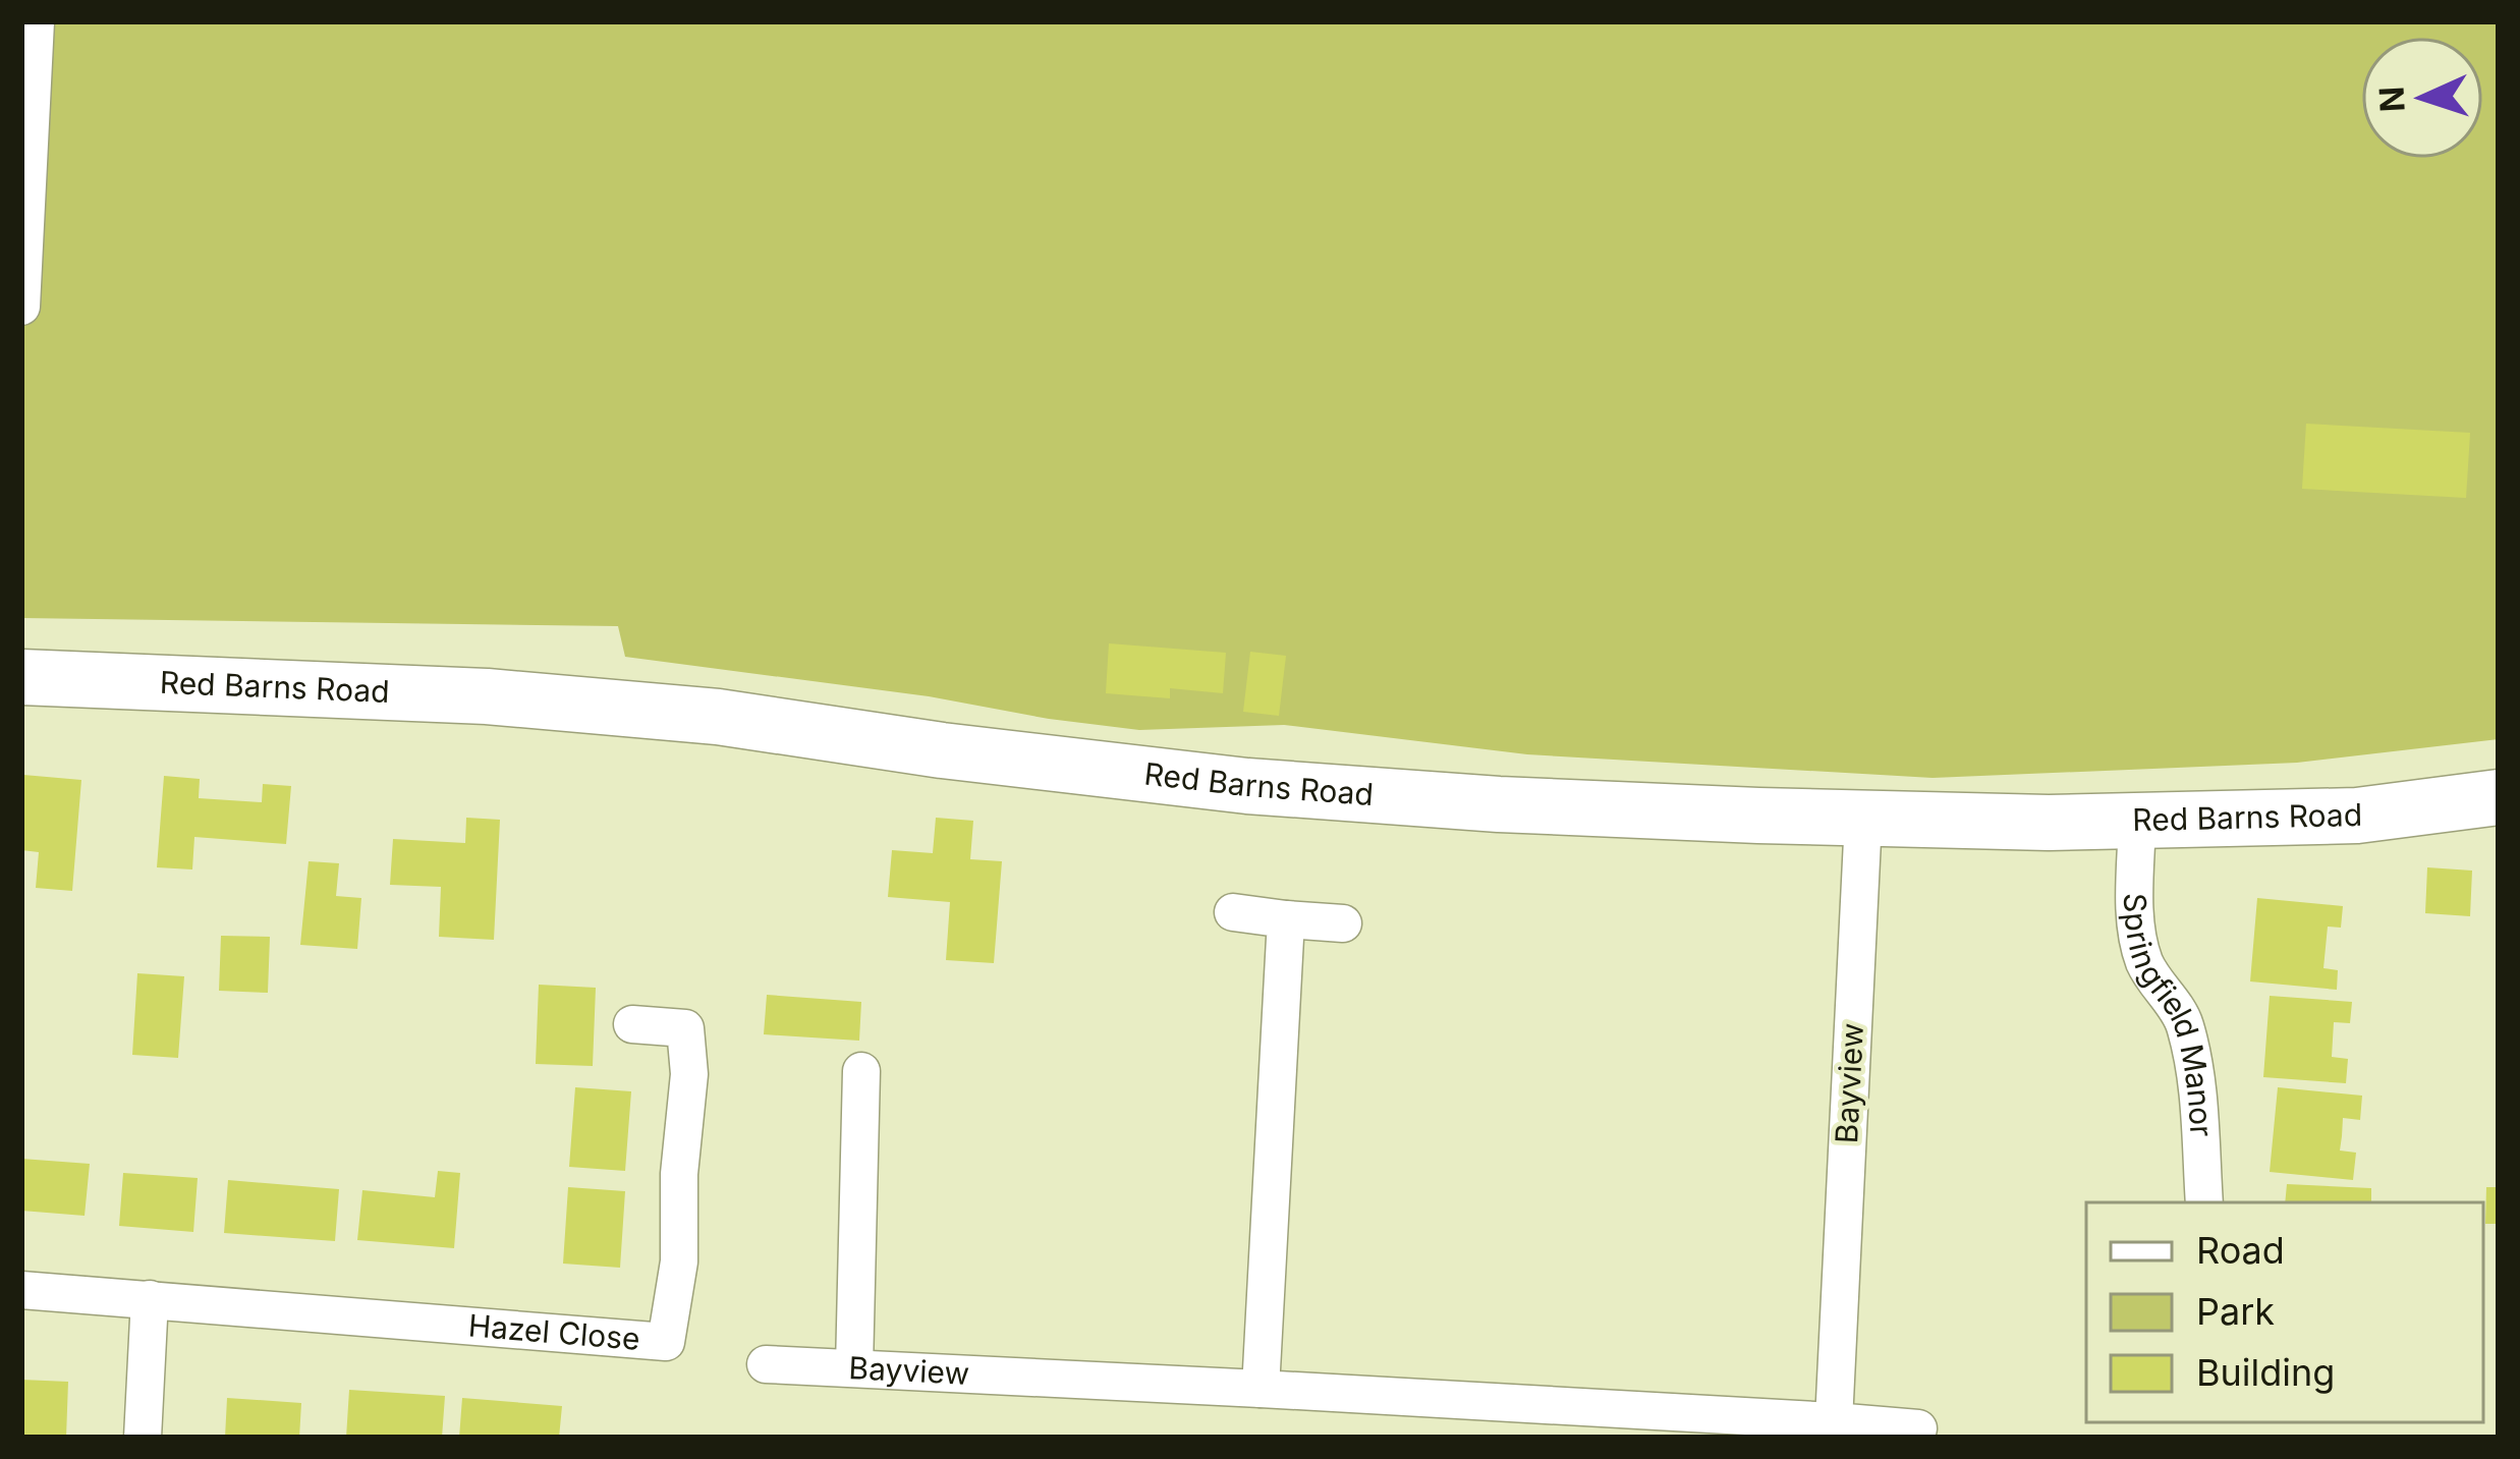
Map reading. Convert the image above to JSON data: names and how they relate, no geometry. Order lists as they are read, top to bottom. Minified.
{"streets":{"street":["Red Barns Road","Springfield Manor","Bayview","Hazel Close"]},"crossings":[["Red Barns Road","Springfield Manor"],["Red Barns Road","Bayview"]],"legend":["Road","Park","Building"],"north":"left"}
